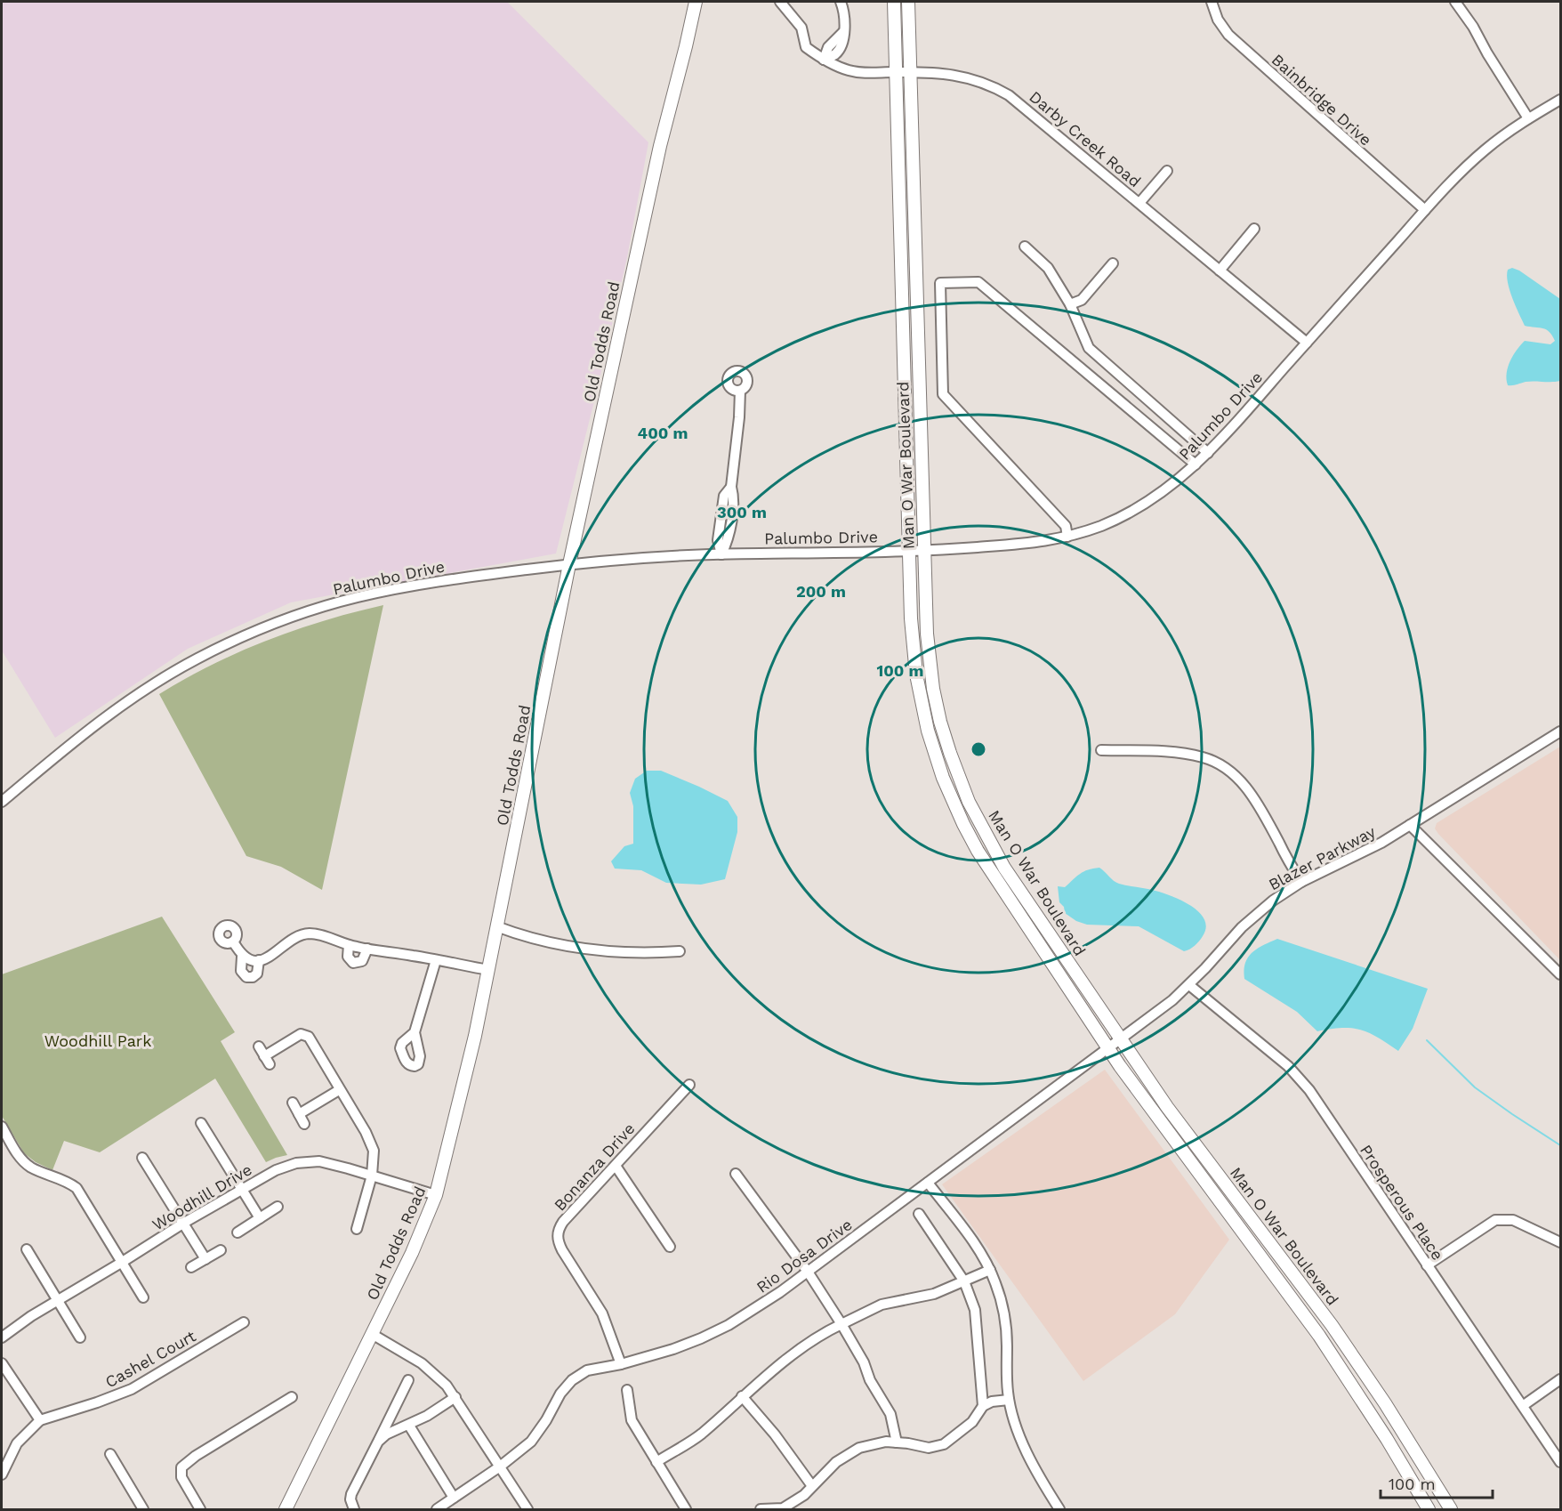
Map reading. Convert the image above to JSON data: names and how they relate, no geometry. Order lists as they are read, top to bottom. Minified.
{"streets":{"main road":["Old Todds Road","Man O War Boulevard"],"street":["Bainbridge Drive","Darby Creek Road","Palumbo Drive","Blazer Parkway","Bonanza Drive","Woodhill Drive","Prosperous Place","Rio Dosa Drive","Cashel Court"]},"crossings":[["Bainbridge Drive","Palumbo Drive"],["Darby Creek Road","Palumbo Drive"],["Darby Creek Road","Man O War Boulevard"],["Old Todds Road","Palumbo Drive"],["Old Todds Road","Woodhill Drive"],["Palumbo Drive","Man O War Boulevard"],["Man O War Boulevard","Blazer Parkway"],["Man O War Boulevard","Rio Dosa Drive"],["Blazer Parkway","Prosperous Place"],["Blazer Parkway","Rio Dosa Drive"],["Bonanza Drive","Rio Dosa Drive"]],"parks":["Woodhill Park"],"scale_bar":"100 m","rings":["400 m","300 m","200 m","100 m"]}
